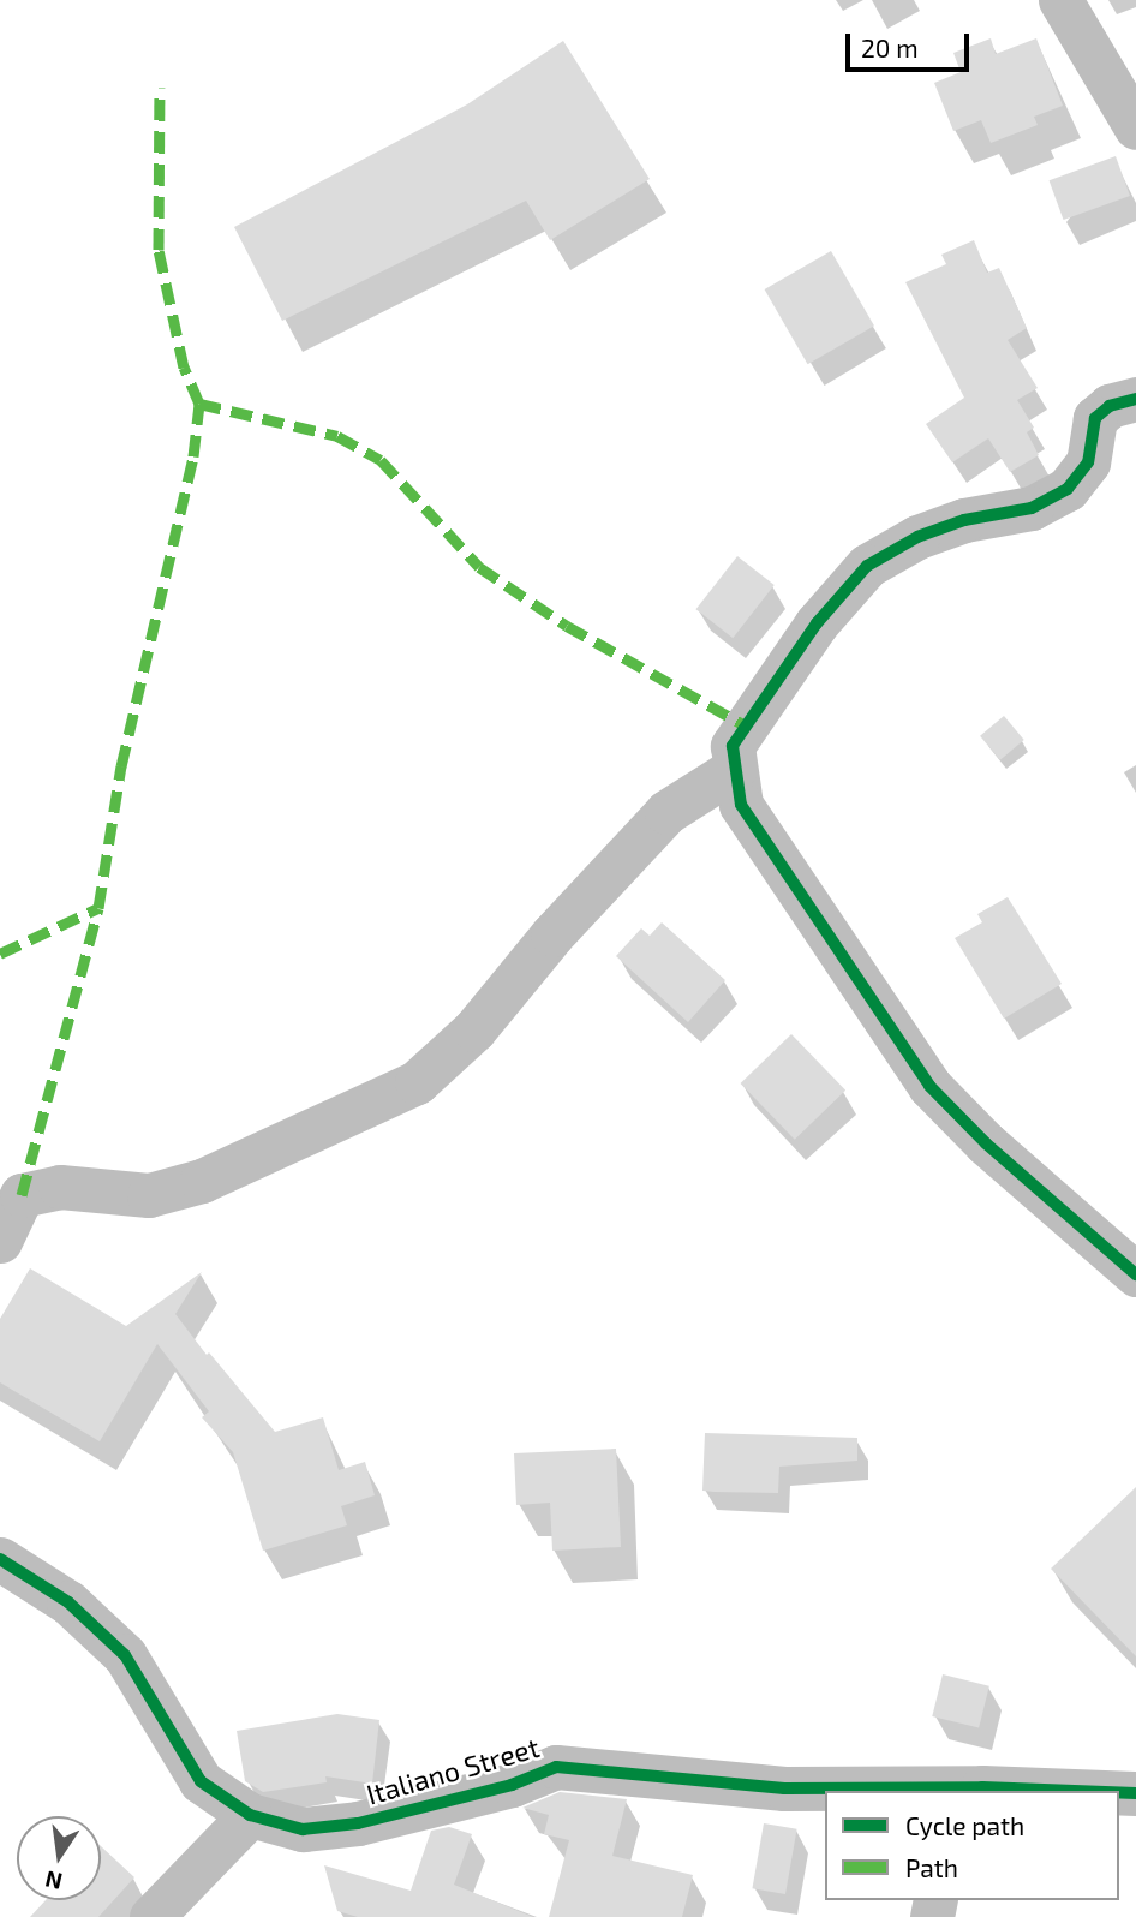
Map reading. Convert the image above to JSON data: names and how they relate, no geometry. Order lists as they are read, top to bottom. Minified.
{"streets":{"street":["Italiano Street"]},"legend":["Cycle path","Path"],"scale_bar":"20 m","north":"bottom"}
